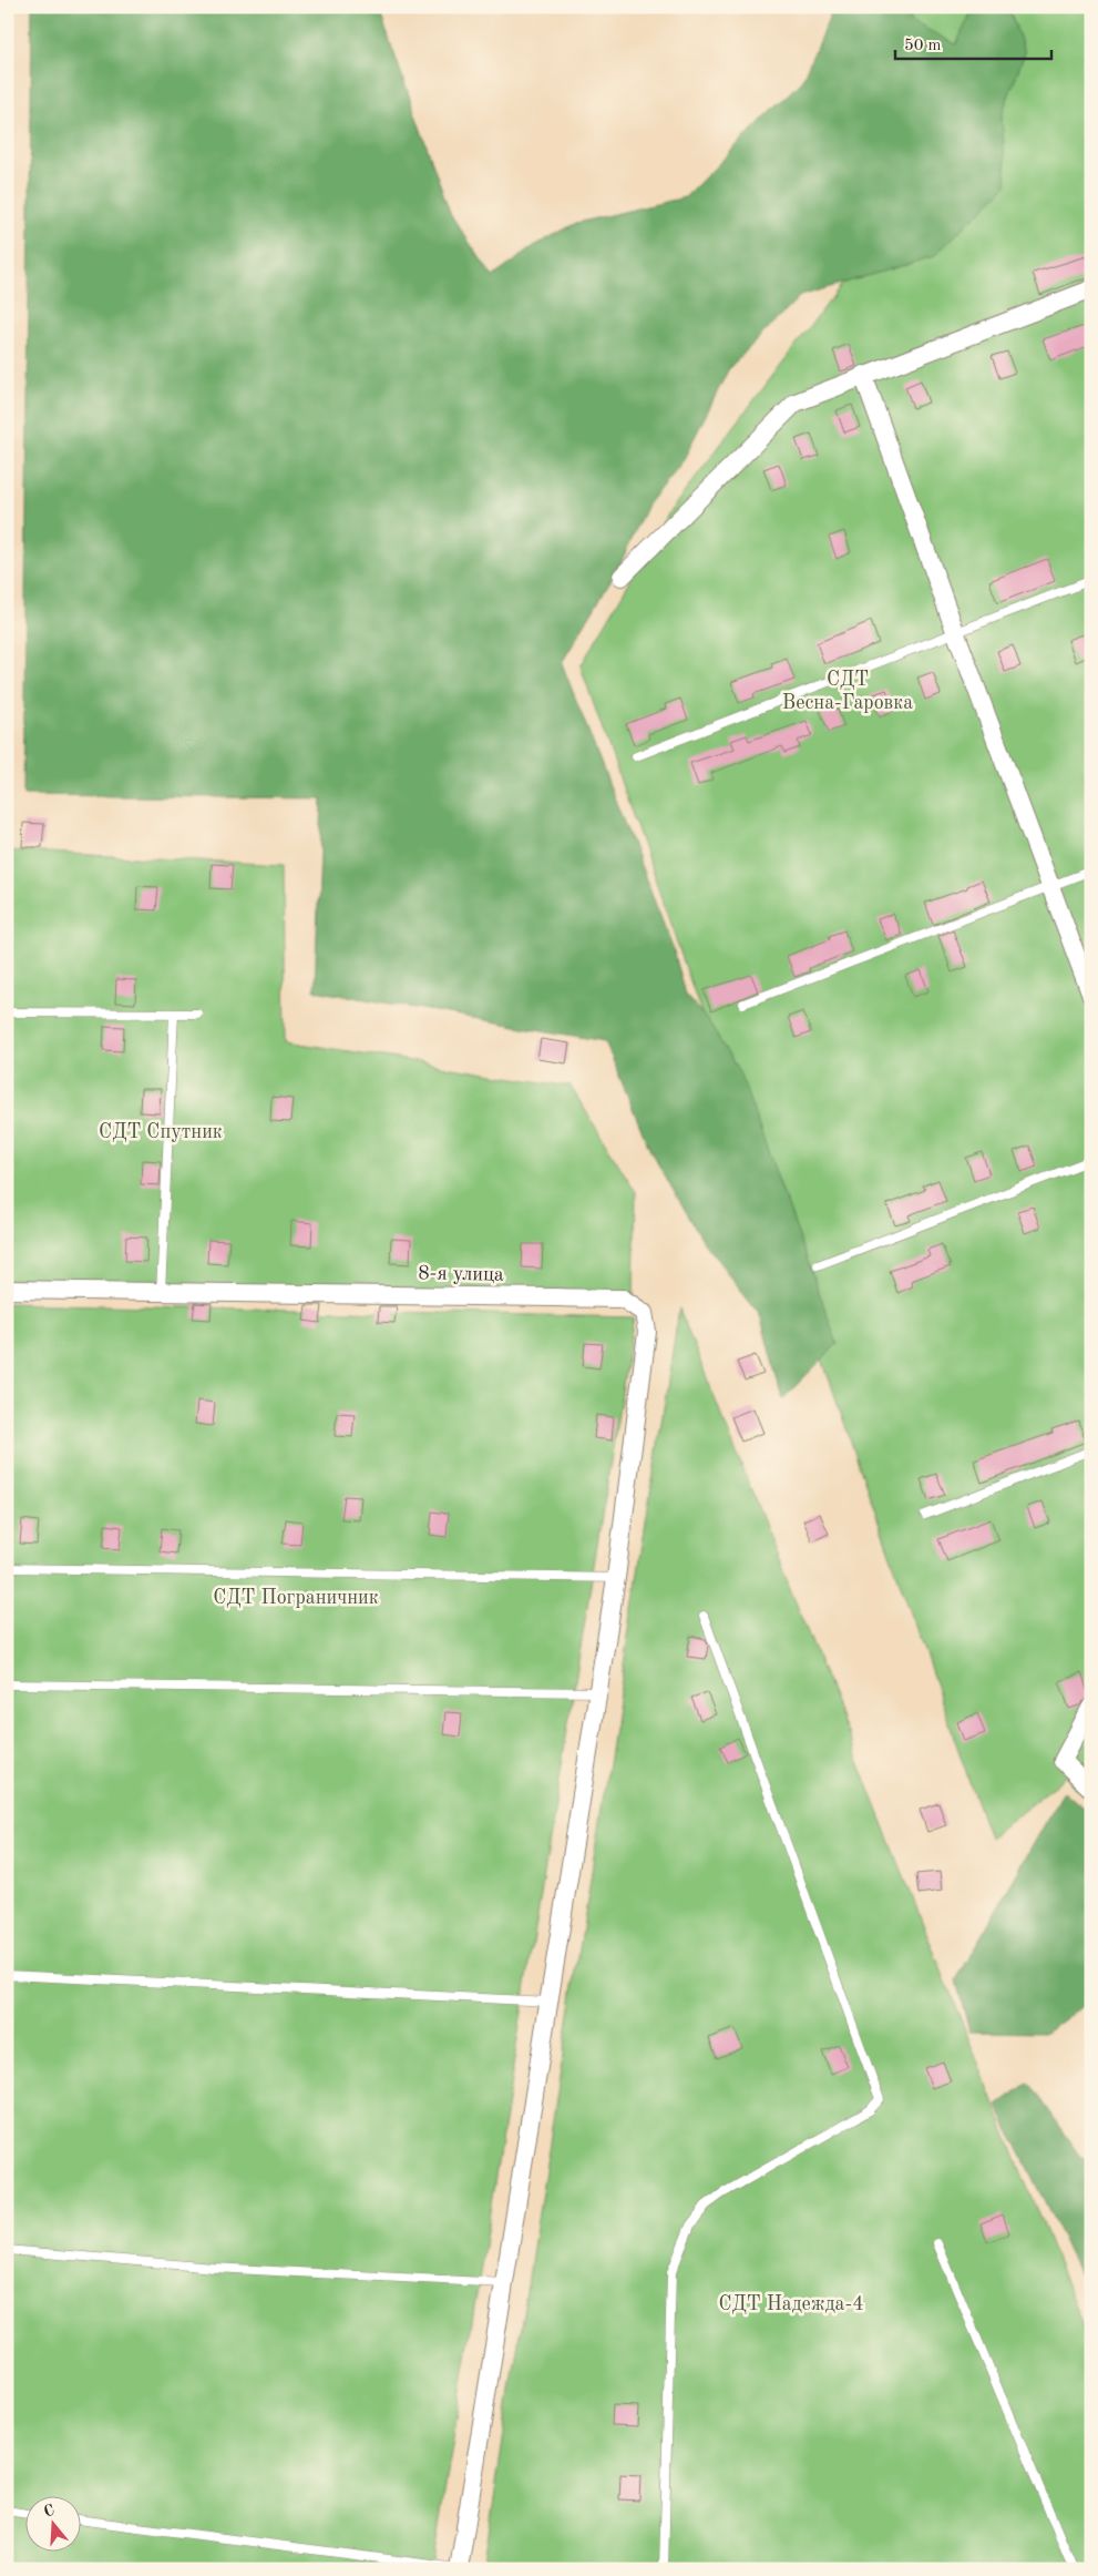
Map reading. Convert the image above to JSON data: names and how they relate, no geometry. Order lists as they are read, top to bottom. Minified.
{"streets":{"street":["8-я улица"]},"parks":["СДТ Весна-Гаровка","СДТ Спутник","СДТ Пограничник","СДТ Надежда-4"],"scale_bar":"50 m","north":"top"}
